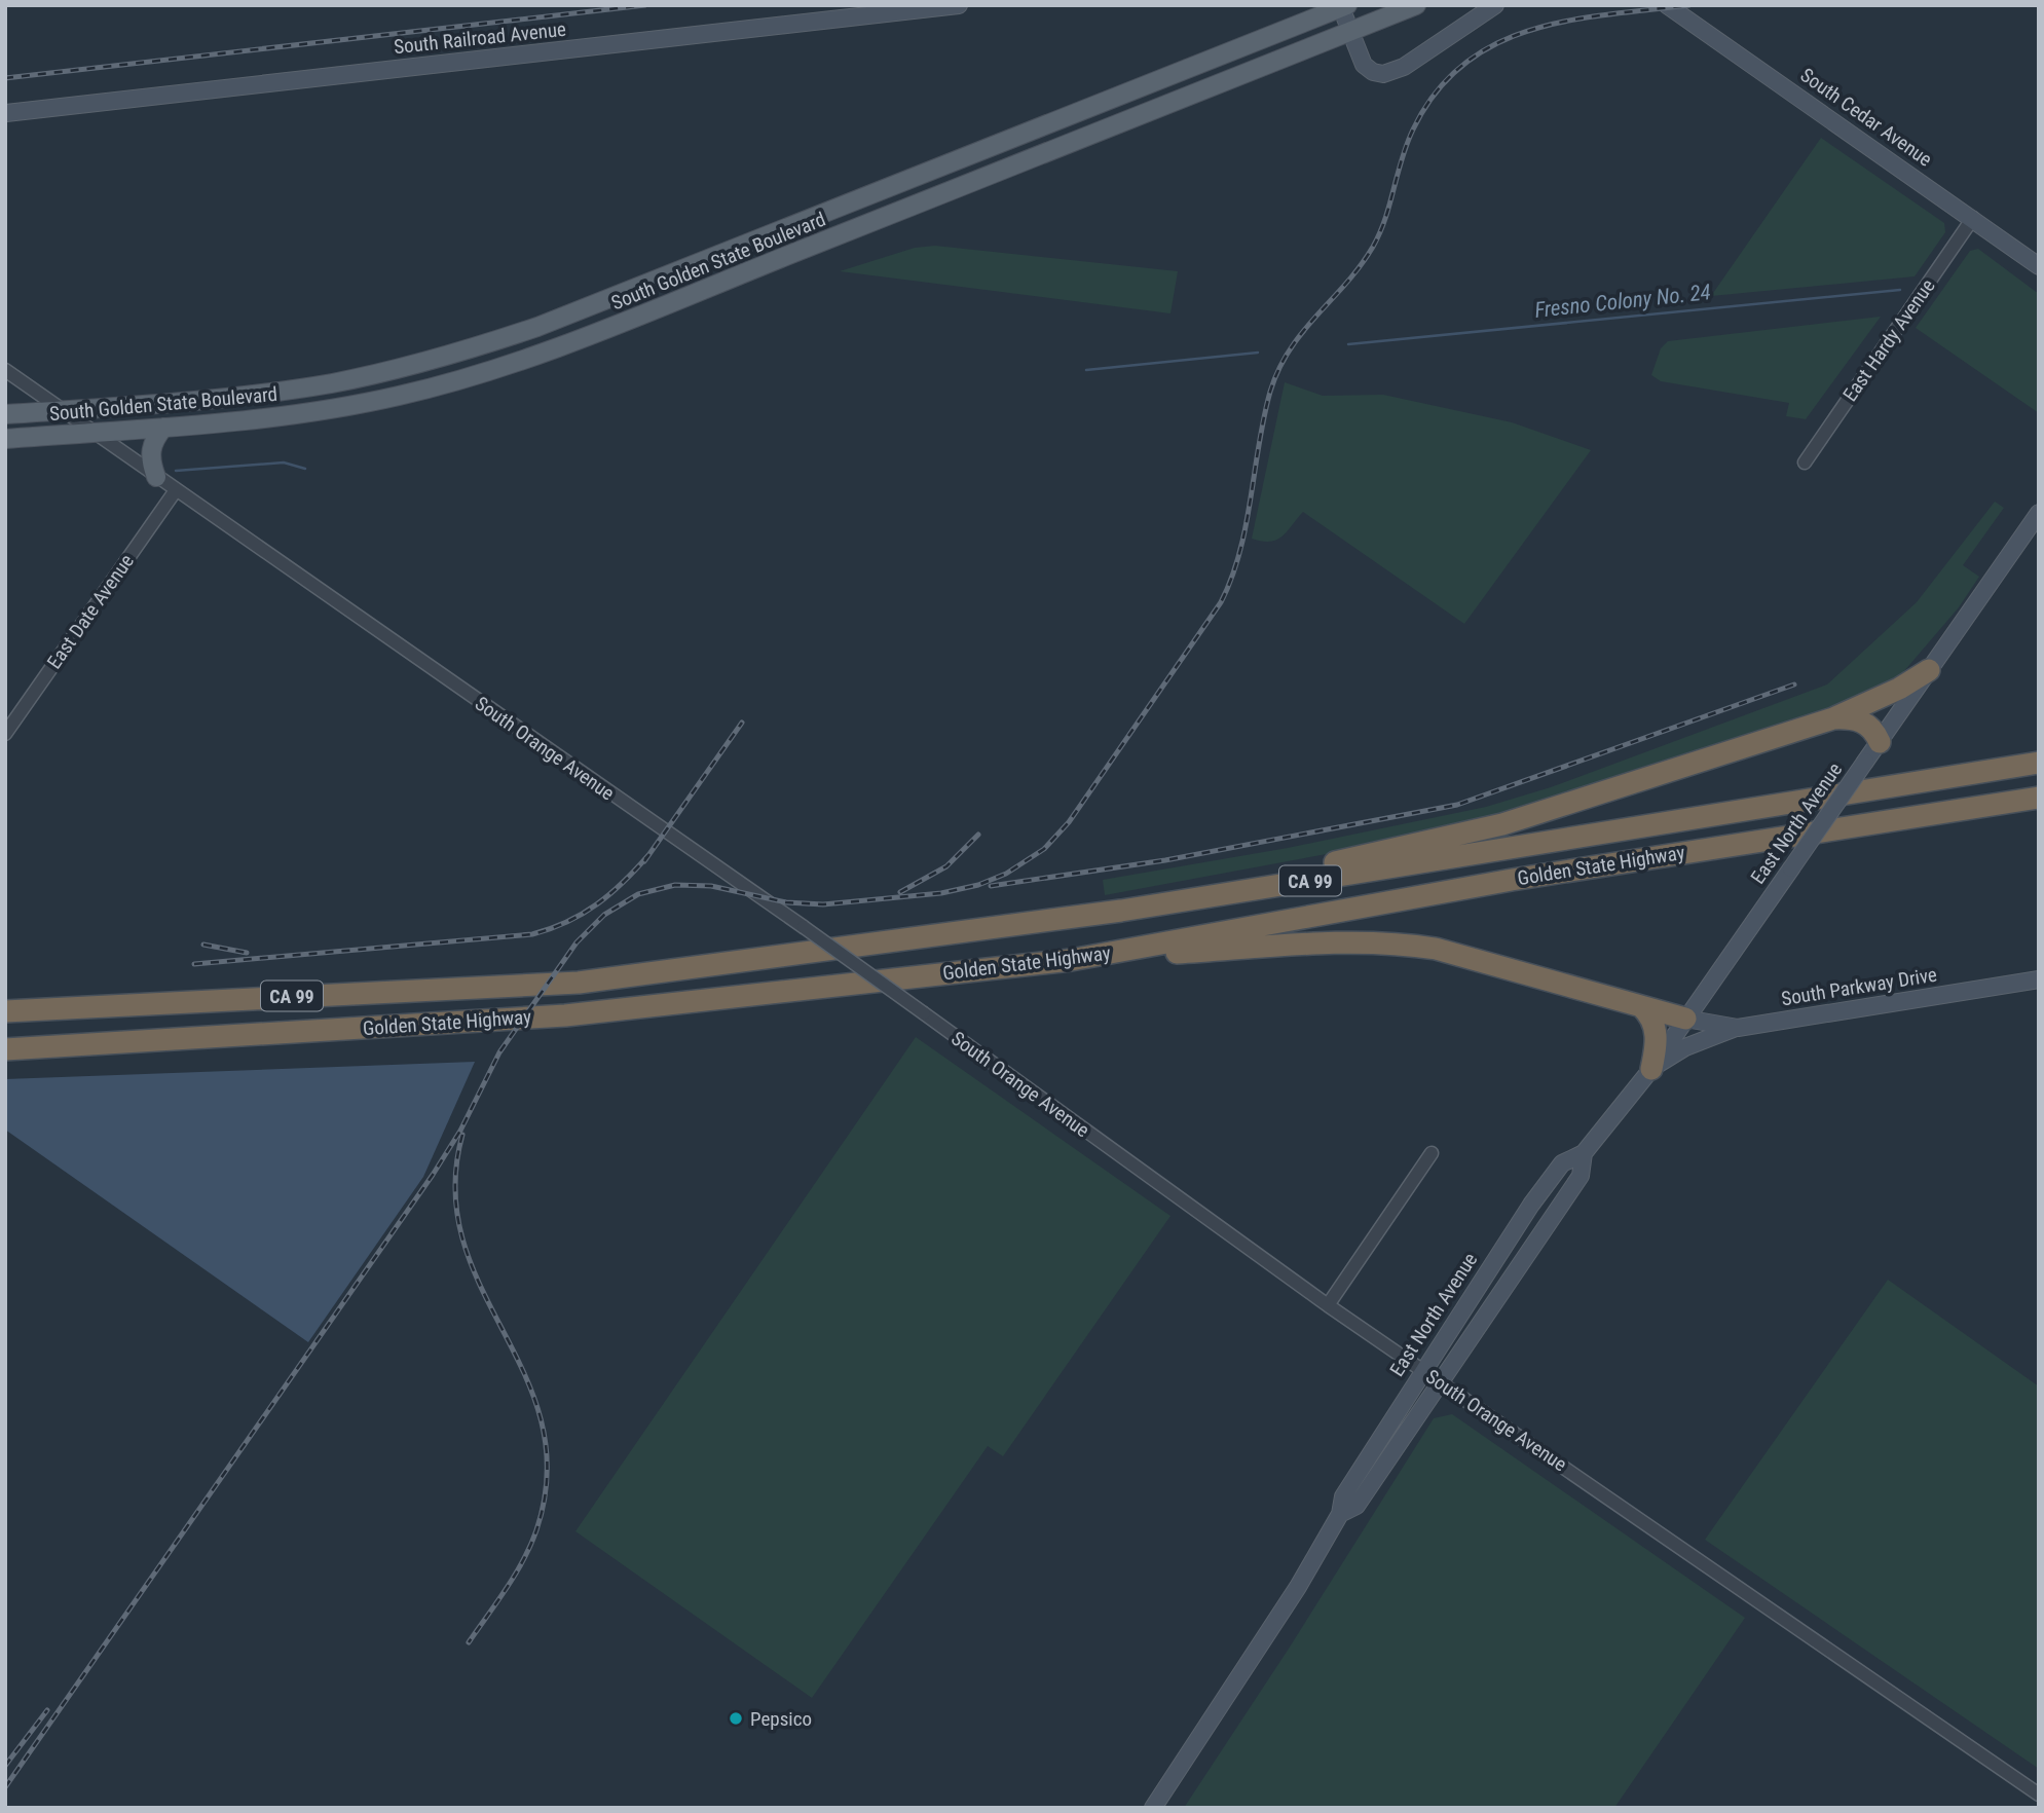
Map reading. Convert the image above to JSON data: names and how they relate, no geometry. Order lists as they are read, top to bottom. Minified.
{"streets":{"highway":["Golden State Highway","CA 99"],"main road":["South Golden State Boulevard"],"street":["South Railroad Avenue","South Cedar Avenue","East Hardy Avenue","East Date Avenue","South Orange Avenue","East North Avenue","South Parkway Drive"]},"crossings":[["South Cedar Avenue","East Hardy Avenue"],["South Golden State Boulevard","South Orange Avenue"],["East Date Avenue","South Orange Avenue"],["South Orange Avenue","East North Avenue"],["East North Avenue","South Parkway Drive"]],"water":["Fresno Colony No. 24"],"places":["Pepsico"]}
